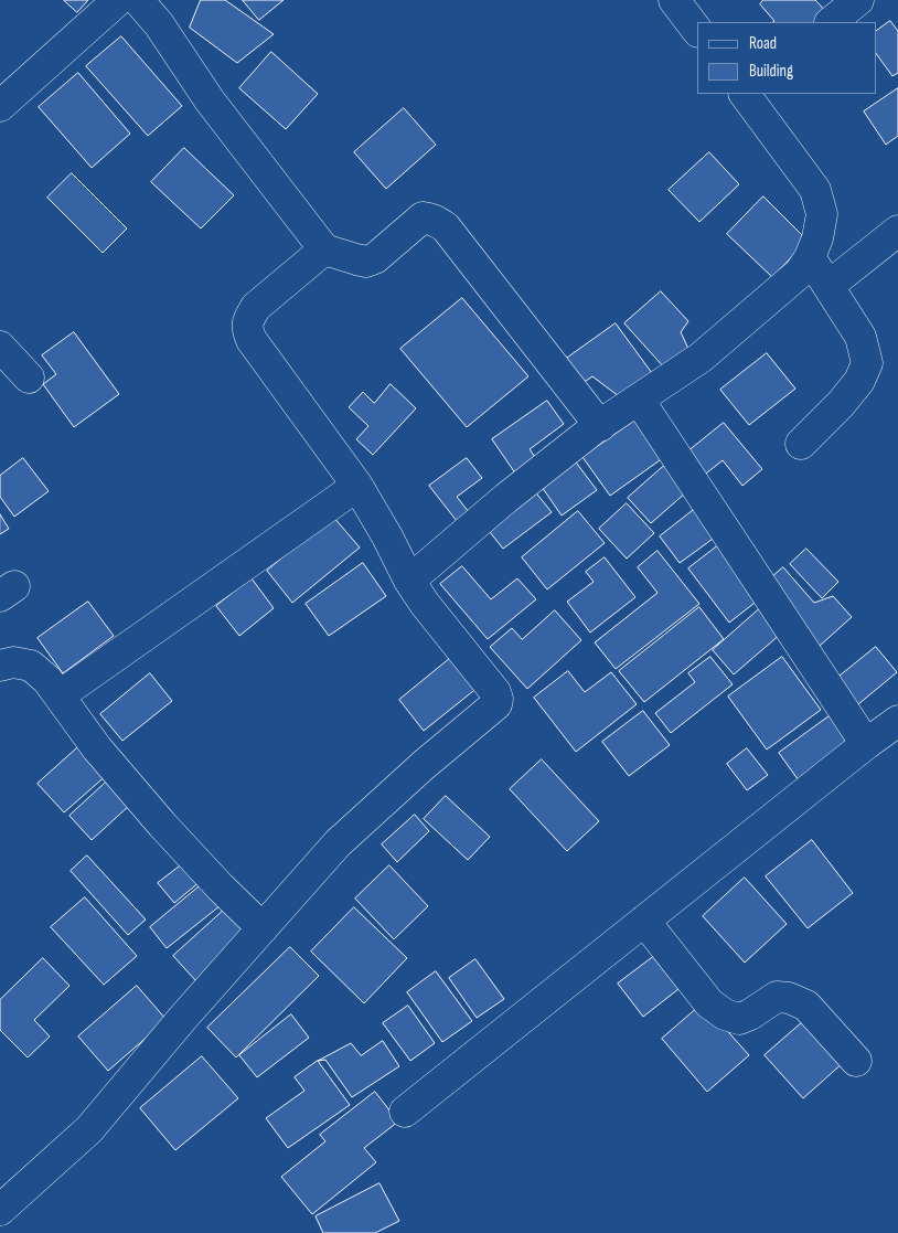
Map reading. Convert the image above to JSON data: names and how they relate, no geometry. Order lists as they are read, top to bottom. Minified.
{"legend":["Road","Building"]}
